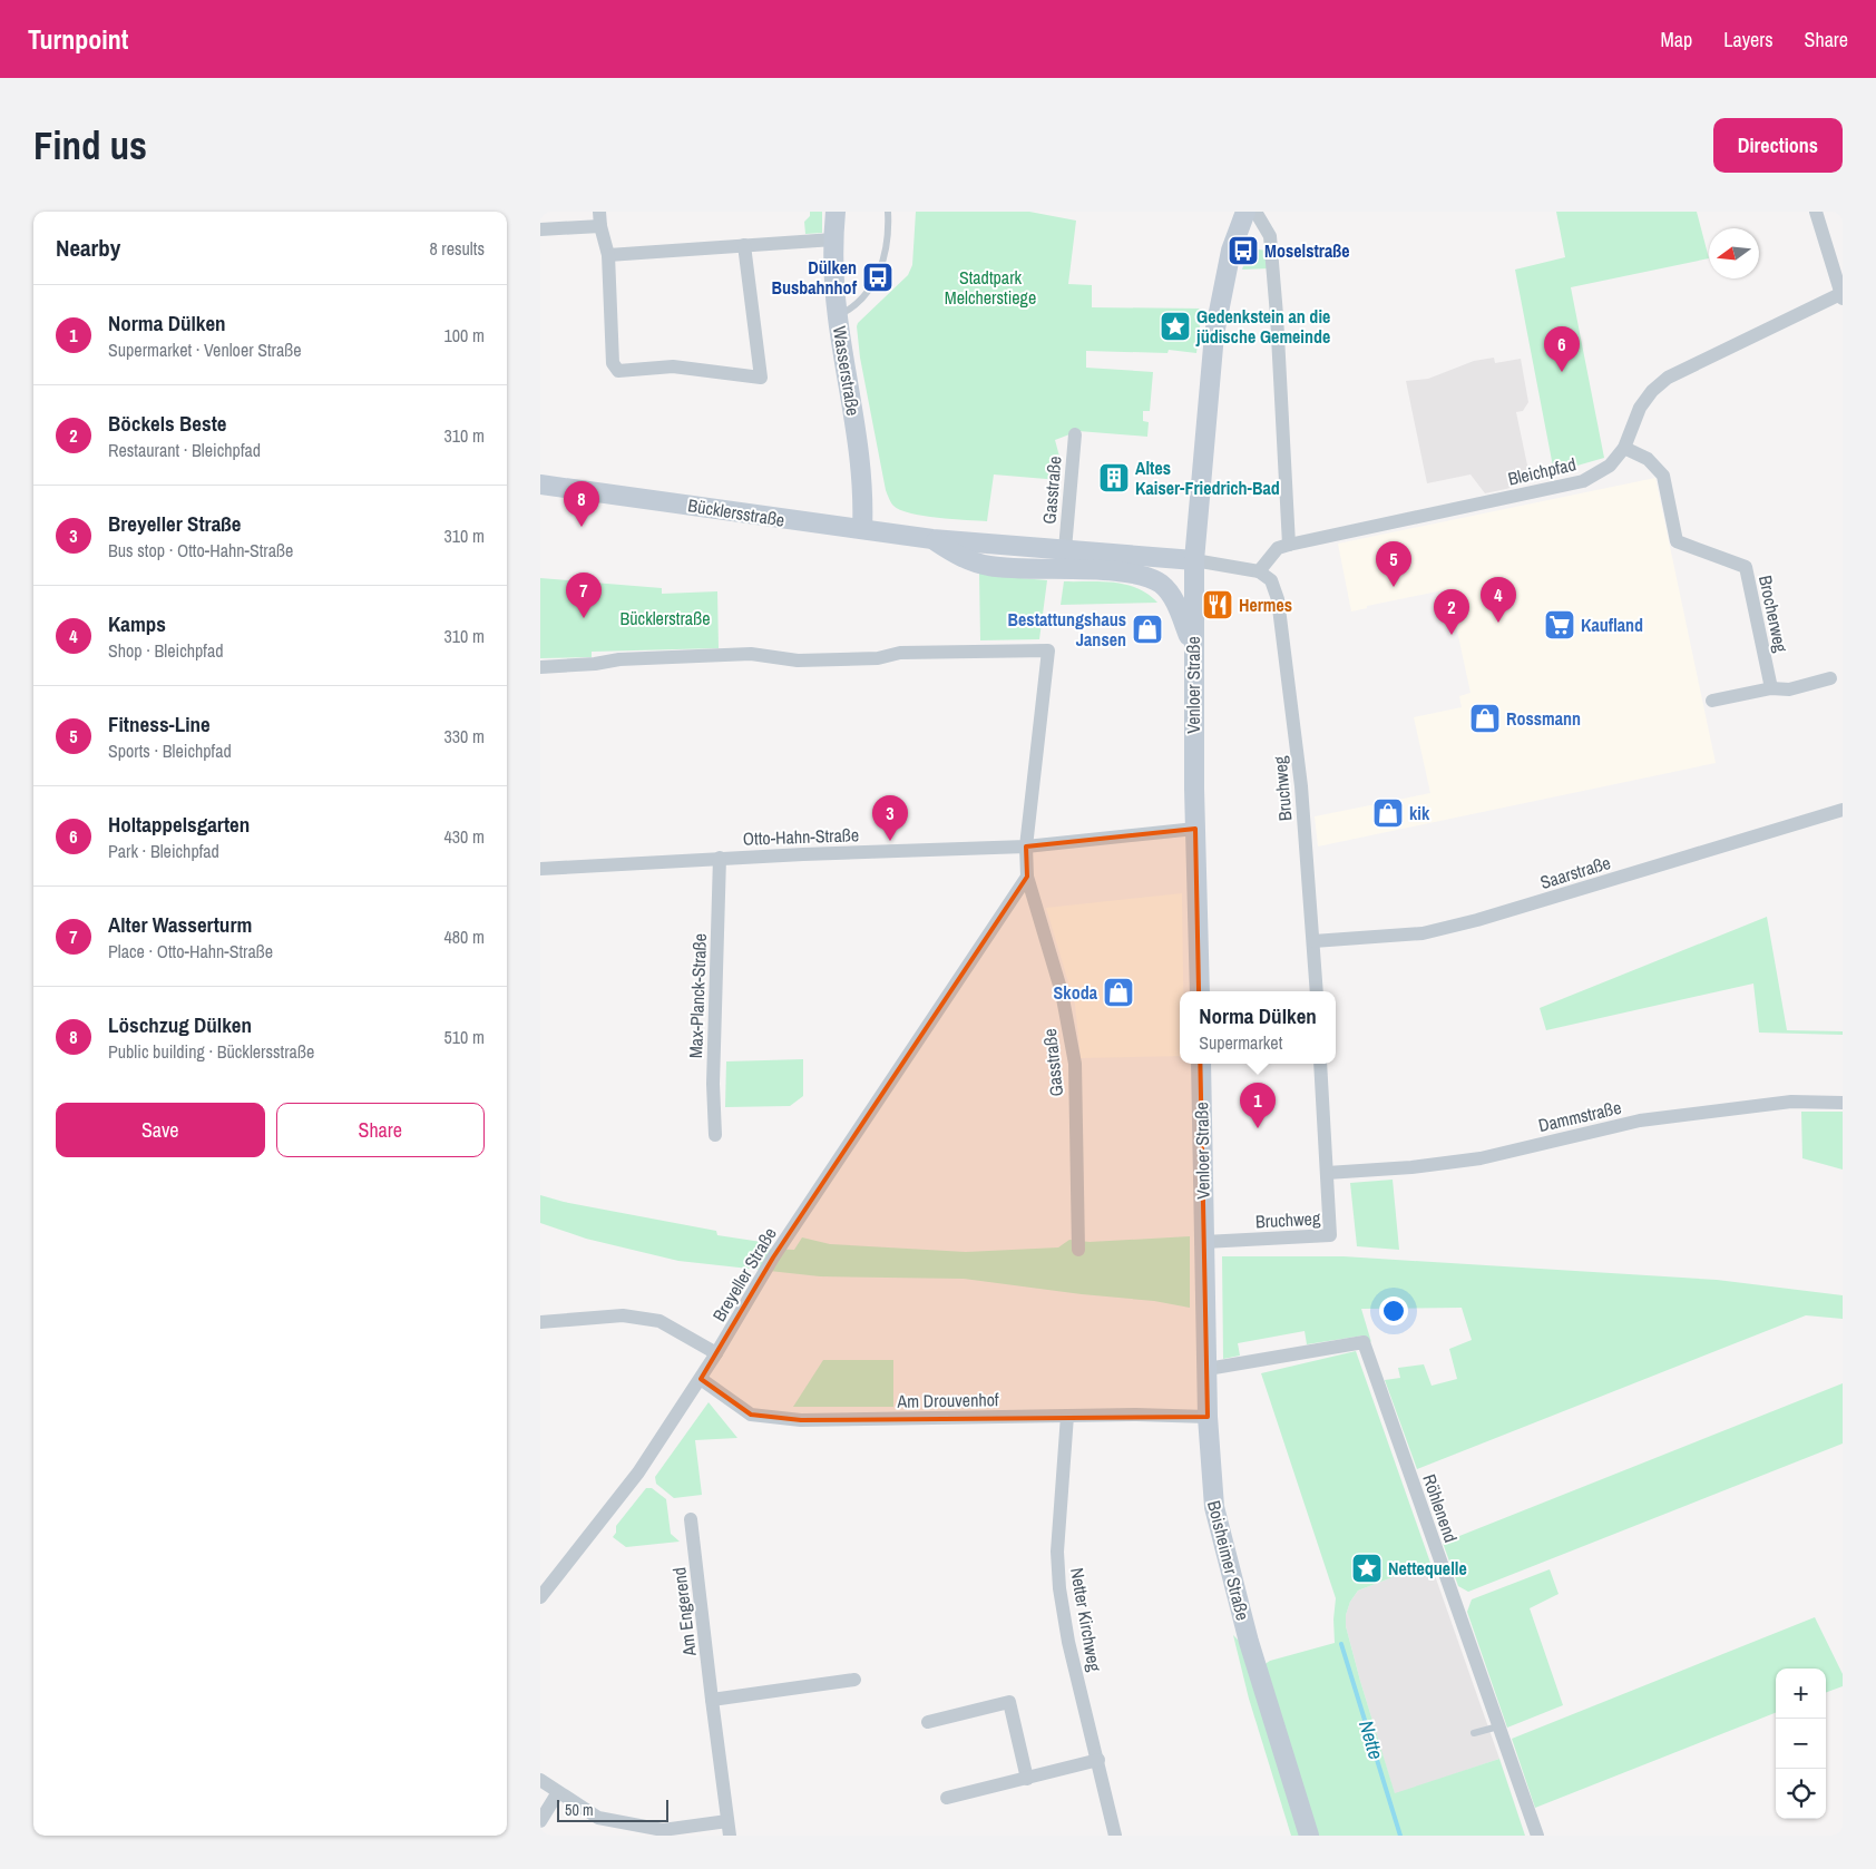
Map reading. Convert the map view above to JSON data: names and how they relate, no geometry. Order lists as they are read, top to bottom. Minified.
{"streets":{"main road":["Wasserstraße","Bücklersstraße","Venloer Straße","Boisheimer Straße"],"street":["Bleichpfad","Gasstraße","Brocherweg","Bruchweg","Otto-Hahn-Straße","Saarstraße","Max-Planck-Straße","Dammstraße","Breyeller Straße","Am Drouvenhof","Röhlenend","Am Engerend","Netter Kirchweg"]},"crossings":[["Wasserstraße","Bücklersstraße"],["Bleichpfad","Brocherweg"],["Bleichpfad","Bruchweg"],["Gasstraße","Bücklersstraße"],["Gasstraße","Breyeller Straße"],["Bücklersstraße","Venloer Straße"],["Venloer Straße","Bruchweg"],["Venloer Straße","Otto-Hahn-Straße"],["Venloer Straße","Boisheimer Straße"],["Bruchweg","Saarstraße"],["Bruchweg","Dammstraße"],["Bruchweg","Boisheimer Straße"],["Otto-Hahn-Straße","Max-Planck-Straße"],["Breyeller Straße","Am Drouvenhof"],["Am Drouvenhof","Boisheimer Straße"],["Am Drouvenhof","Netter Kirchweg"],["Röhlenend","Boisheimer Straße"]],"water":["Nette"],"parks":["Stadtpark Melcherstiege","Bücklerstraße"],"places":{"bus stop":["Moselstraße","Dülken Busbahnhof"],"place":["Gedenkstein an die jüdische Gemeinde","Nettequelle"],"building":["Altes Kaiser-Friedrich-Bad"],"restaurant":["Hermes"],"supermarket":["Kaufland"],"shop":["Bestattungshaus Jansen","Rossmann","kik","Skoda"]},"scale_bar":"50 m","north":"left","page":{"header":"Turnpoint","nav":["Map","Layers","Share"],"buttons":["Directions",["Save","Share"]],"title":"Find us","heading":["Nearby","8 results"],"list":[{"mark":"1","name":"Norma Dülken","note":"Supermarket · Venloer Straße","value":"100 m"},{"mark":"2","name":"Böckels Beste","note":"Restaurant · Bleichpfad","value":"310 m"},{"mark":"3","name":"Breyeller Straße","note":"Bus stop · Otto-Hahn-Straße","value":"310 m"},{"mark":"4","name":"Kamps","note":"Shop · Bleichpfad","value":"310 m"},{"mark":"5","name":"Fitness-Line","note":"Sports · Bleichpfad","value":"330 m"},{"mark":"6","name":"Holtappelsgarten","note":"Park · Bleichpfad","value":"430 m"},{"mark":"7","name":"Alter Wasserturm","note":"Place · Otto-Hahn-Straße","value":"480 m"},{"mark":"8","name":"Löschzug Dülken","note":"Public building · Bücklersstraße","value":"510 m"}],"pins":["6","8","5","7","4","2","3","1"],"popup":["Norma Dülken","Supermarket"],"map_buttons":["+","−"],"scale":"50 m"}}
